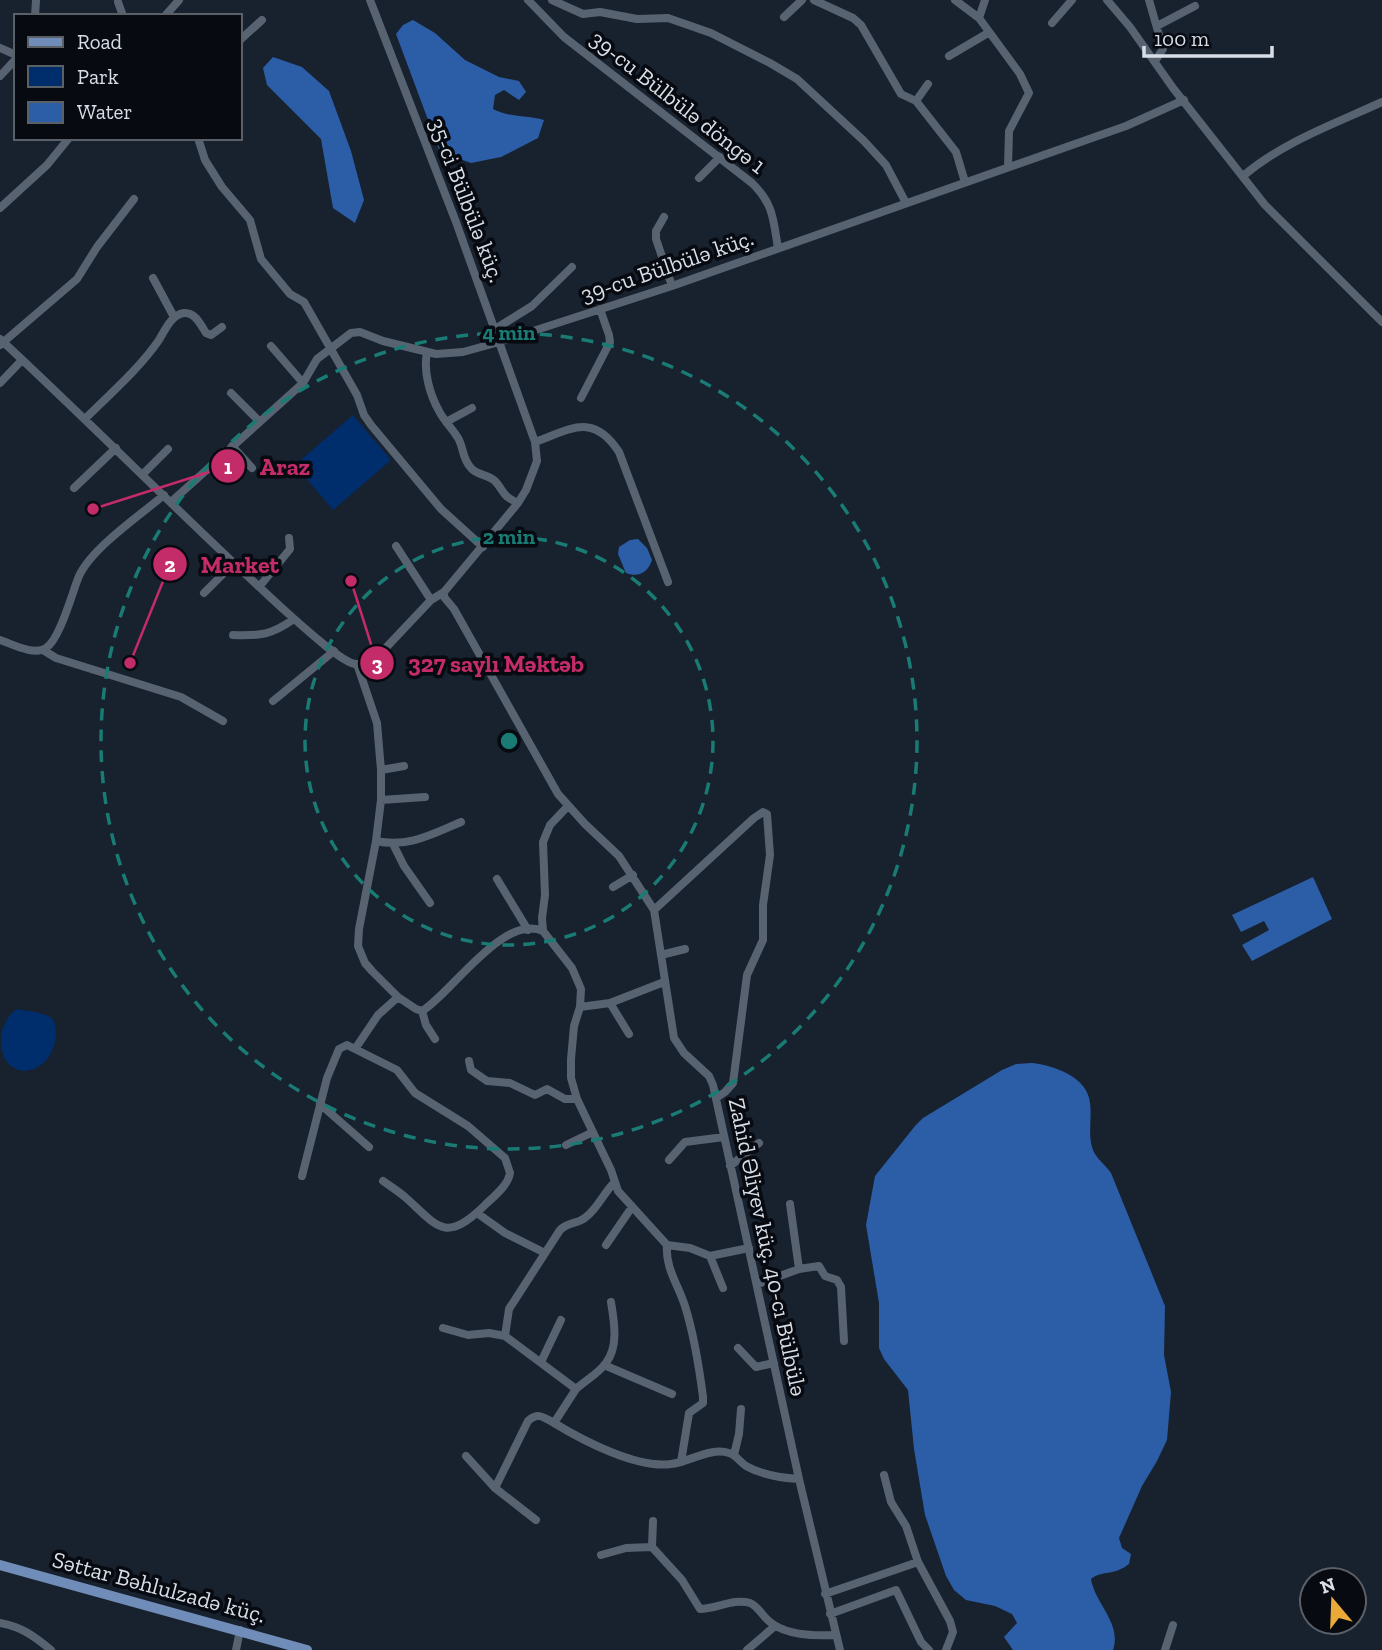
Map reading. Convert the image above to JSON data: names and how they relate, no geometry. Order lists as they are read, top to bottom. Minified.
{"streets":{"main road":["Səttar Bəhlulzadə küç."],"street":["39-cu Bülbülə döngə 1","35-ci Bülbülə küç.","39-cu Bülbülə küç.","Zahid Əliyev küç. 40-cı Bülbülə"]},"crossings":[["39-cu Bülbülə döngə 1","39-cu Bülbülə küç."],["35-ci Bülbülə küç.","39-cu Bülbülə küç."],["35-ci Bülbülə küç.","Zahid Əliyev küç. 40-cı Bülbülə"]],"places":["Araz","327 saylı Məktəb","Market"],"legend":["Road","Park","Water"],"scale_bar":"100 m","north":"top","rings":["4 min","2 min"]}
